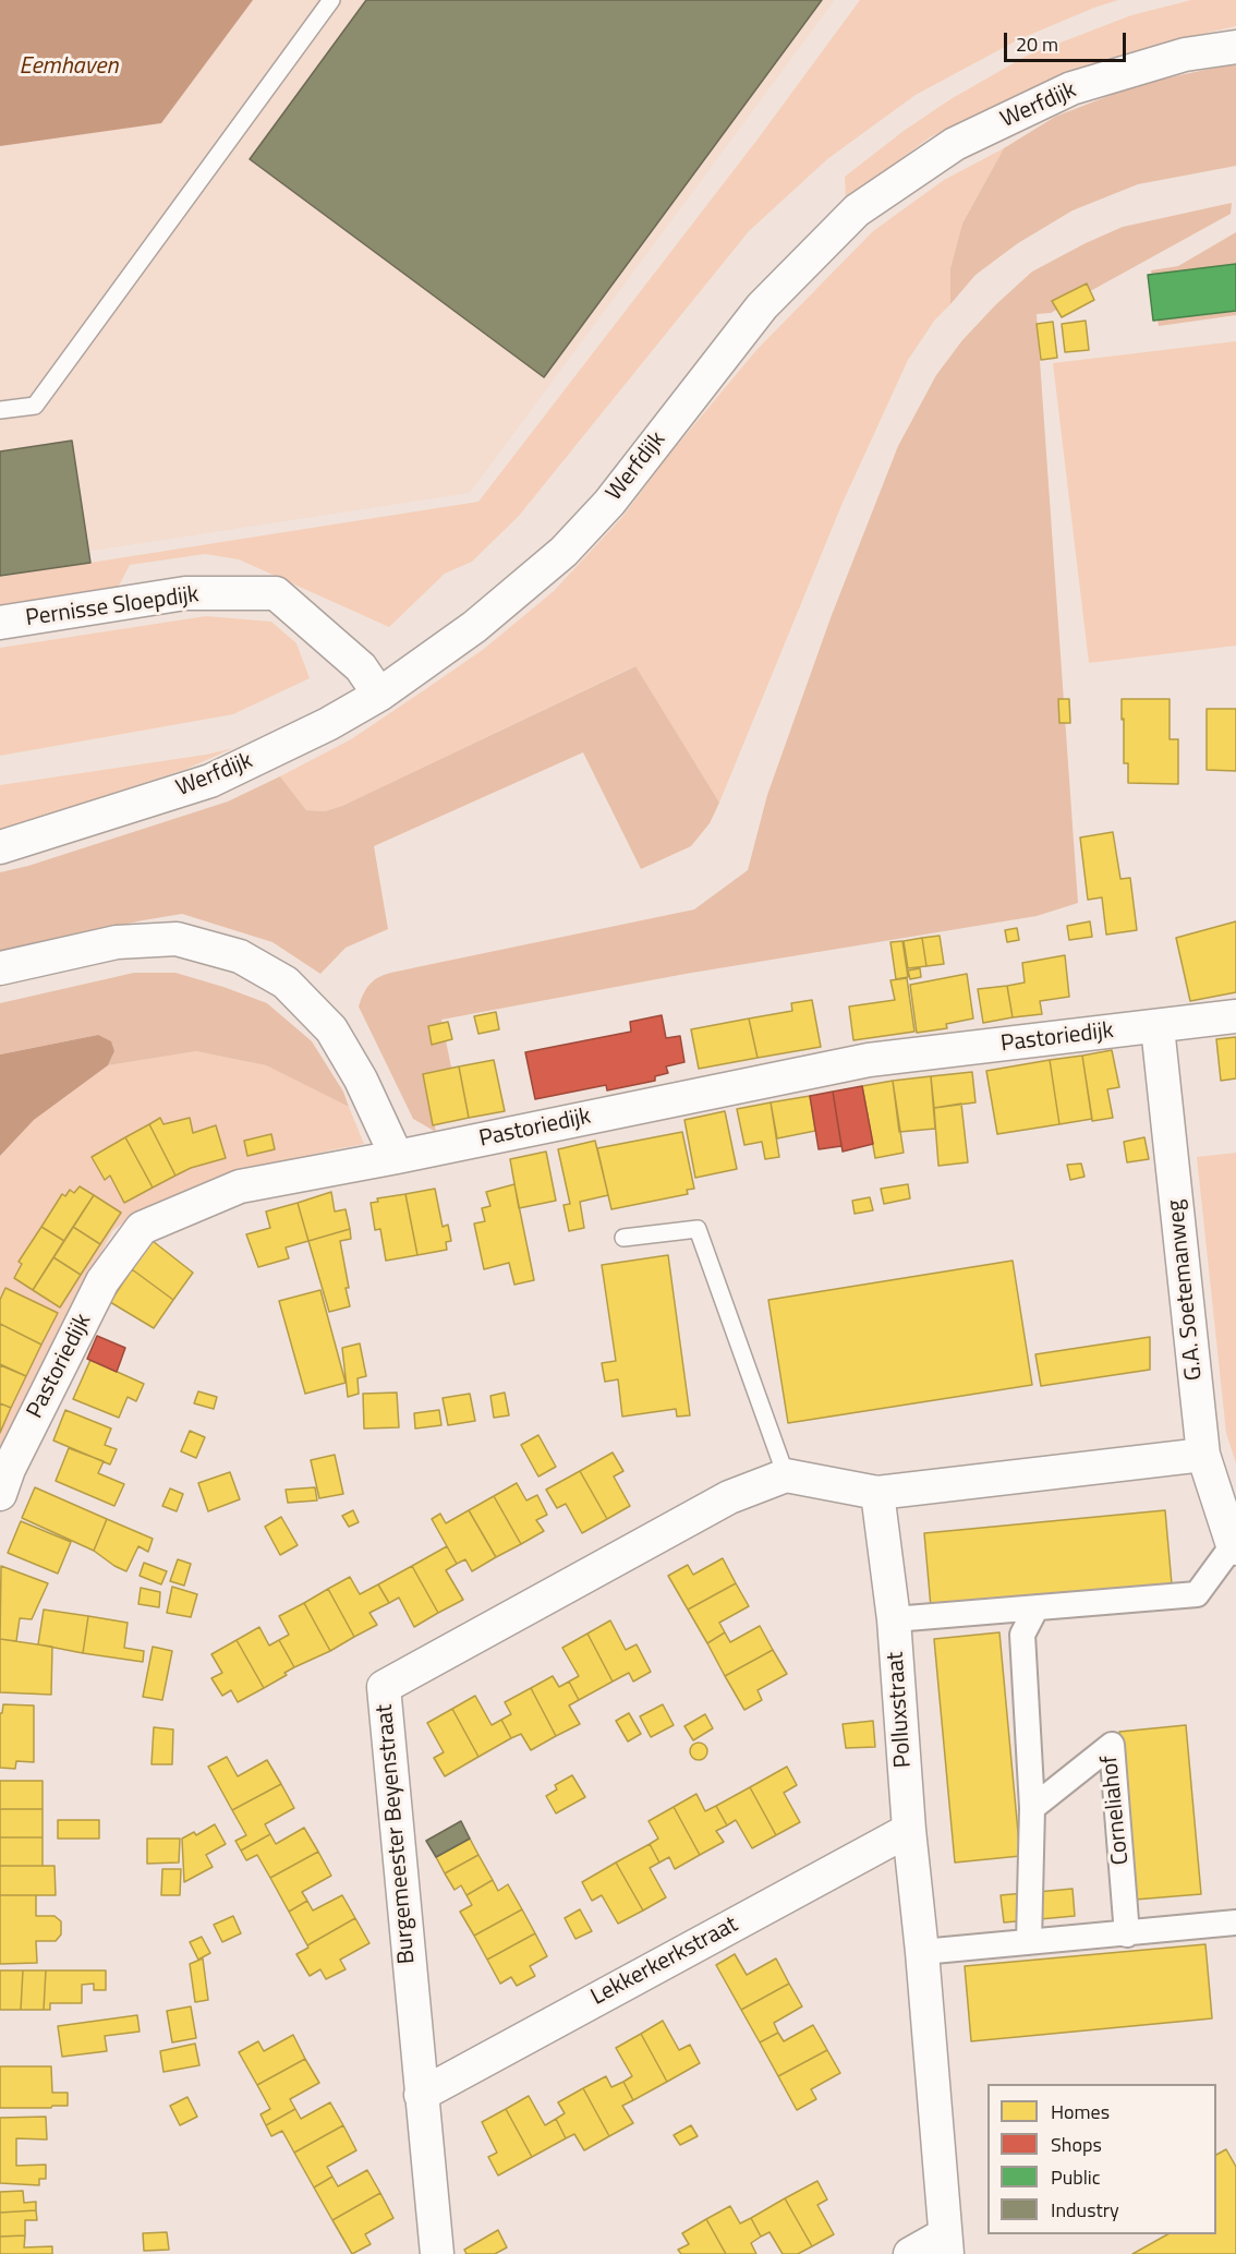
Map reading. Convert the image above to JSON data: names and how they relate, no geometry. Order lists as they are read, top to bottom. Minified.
{"streets":{"street":["Werfdijk","Pernisse Sloepdijk","Pastoriedijk","G.A. Soetemanweg","Polluxstraat","Corneliahof","Burgemeester Beyenstraat","Lekkerkerkstraat"]},"crossings":[["Werfdijk","Pernisse Sloepdijk"],["Pastoriedijk","G.A. Soetemanweg"],["Polluxstraat","Lekkerkerkstraat"],["Burgemeester Beyenstraat","Lekkerkerkstraat"]],"water":["Eemhaven"],"legend":["Homes","Shops","Public","Industry"],"scale_bar":"20 m"}
